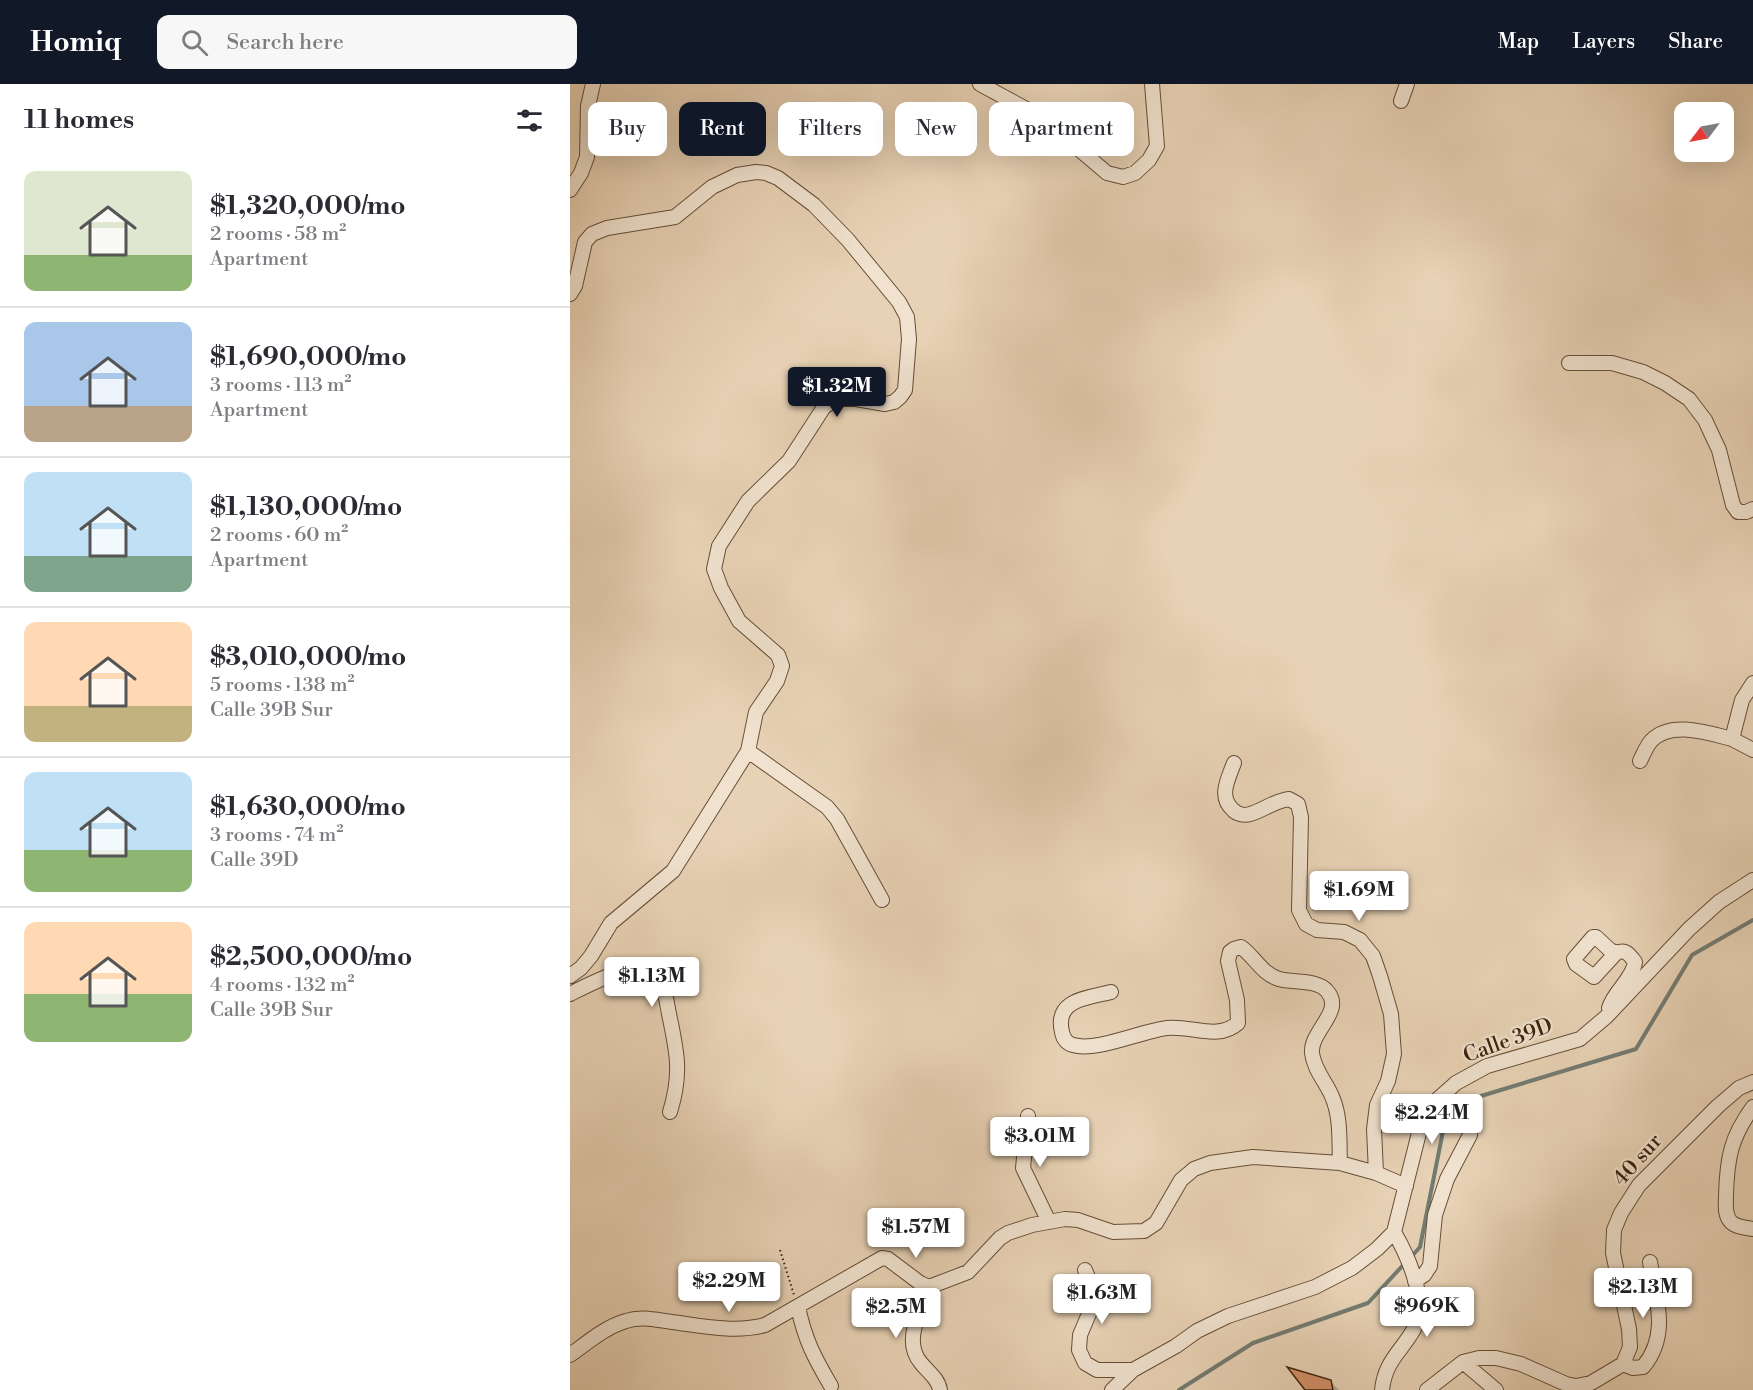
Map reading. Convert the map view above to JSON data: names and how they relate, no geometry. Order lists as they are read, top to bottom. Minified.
{"streets":{"street":["Calle 39D","40 sur"]},"north":"bottom left","page":{"header":"Homiq","search":"Search here","nav":["Map","Layers","Share"],"heading":"11 homes","chip":["Buy","Rent","Filters","New","Apartment"],"list":[{"name":"$1,320,000/mo","note":"2 rooms · 58 m² · Apartment"},{"name":"$1,690,000/mo","note":"3 rooms · 113 m² · Apartment"},{"name":"$1,130,000/mo","note":"2 rooms · 60 m² · Apartment"},{"name":"$3,010,000/mo","note":"5 rooms · 138 m² · Calle 39B Sur"},{"name":"$1,630,000/mo","note":"3 rooms · 74 m² · Calle 39D"},{"name":"$2,500,000/mo","note":"4 rooms · 132 m² · Calle 39B Sur"}],"price":["$1.32M","$1.69M","$1.13M","$2.24M","$3.01M","$1.57M","$2.29M","$2.13M","$1.63M","$969K","$2.5M"]}}
